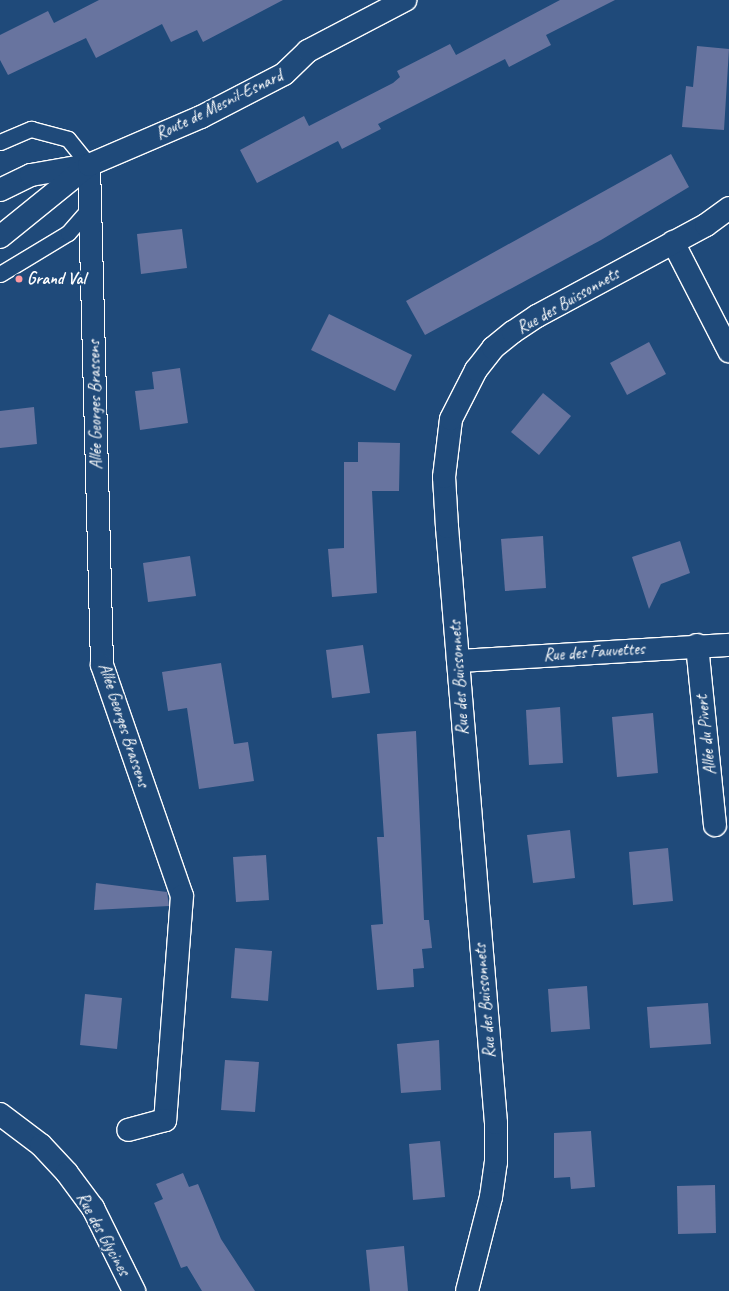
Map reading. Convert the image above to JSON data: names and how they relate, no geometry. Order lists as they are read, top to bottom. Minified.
{"streets":{"street":["Route de Mesnil-Esnard","Rue des Buissonnets","Allée Georges Brassens","Rue des Fauvettes","Allée du Pivert","Rue des Glycines"]},"crossings":[["Route de Mesnil-Esnard","Allée Georges Brassens"],["Rue des Buissonnets","Rue des Fauvettes"],["Rue des Fauvettes","Allée du Pivert"]],"places":["Grand Val"]}
